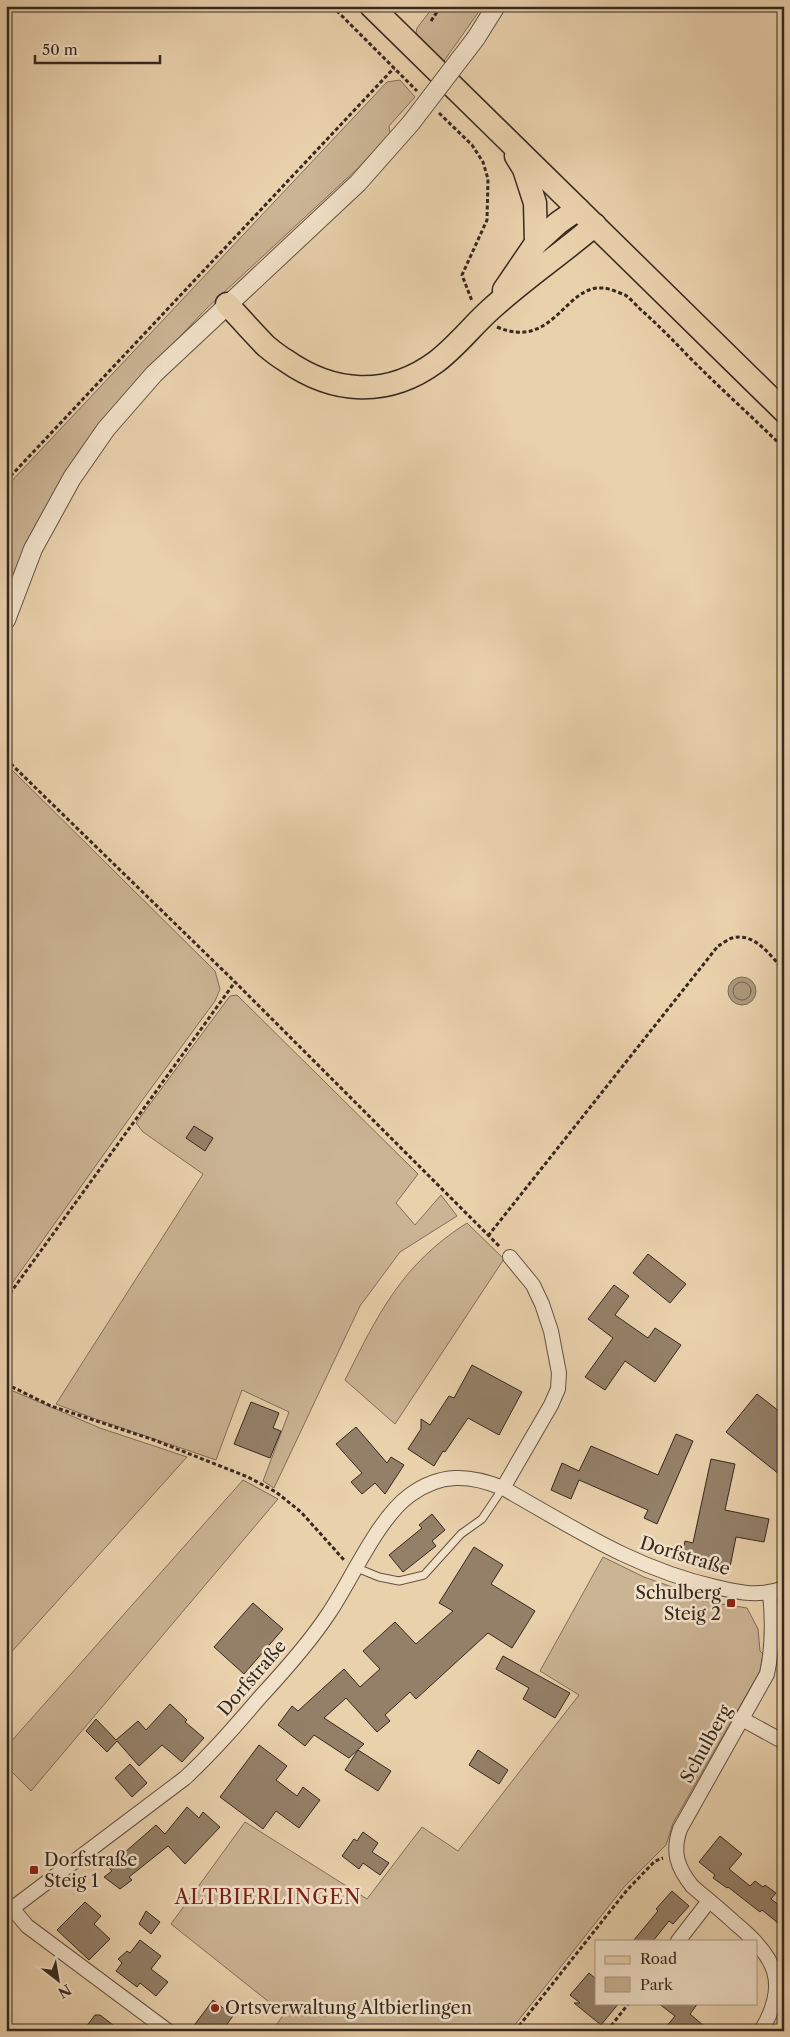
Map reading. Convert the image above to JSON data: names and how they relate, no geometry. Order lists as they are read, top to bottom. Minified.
{"streets":{"street":["Dorfstraße","Schulberg"]},"crossings":[["Dorfstraße","Schulberg"]],"districts":["ALTBIERLINGEN"],"places":{"transit":["Schulberg Steig 2","Dorfstraße Steig 1"],"other":["Ortsverwaltung Altbierlingen"]},"legend":["Road","Park"],"scale_bar":"50 m","north":"bottom right"}
